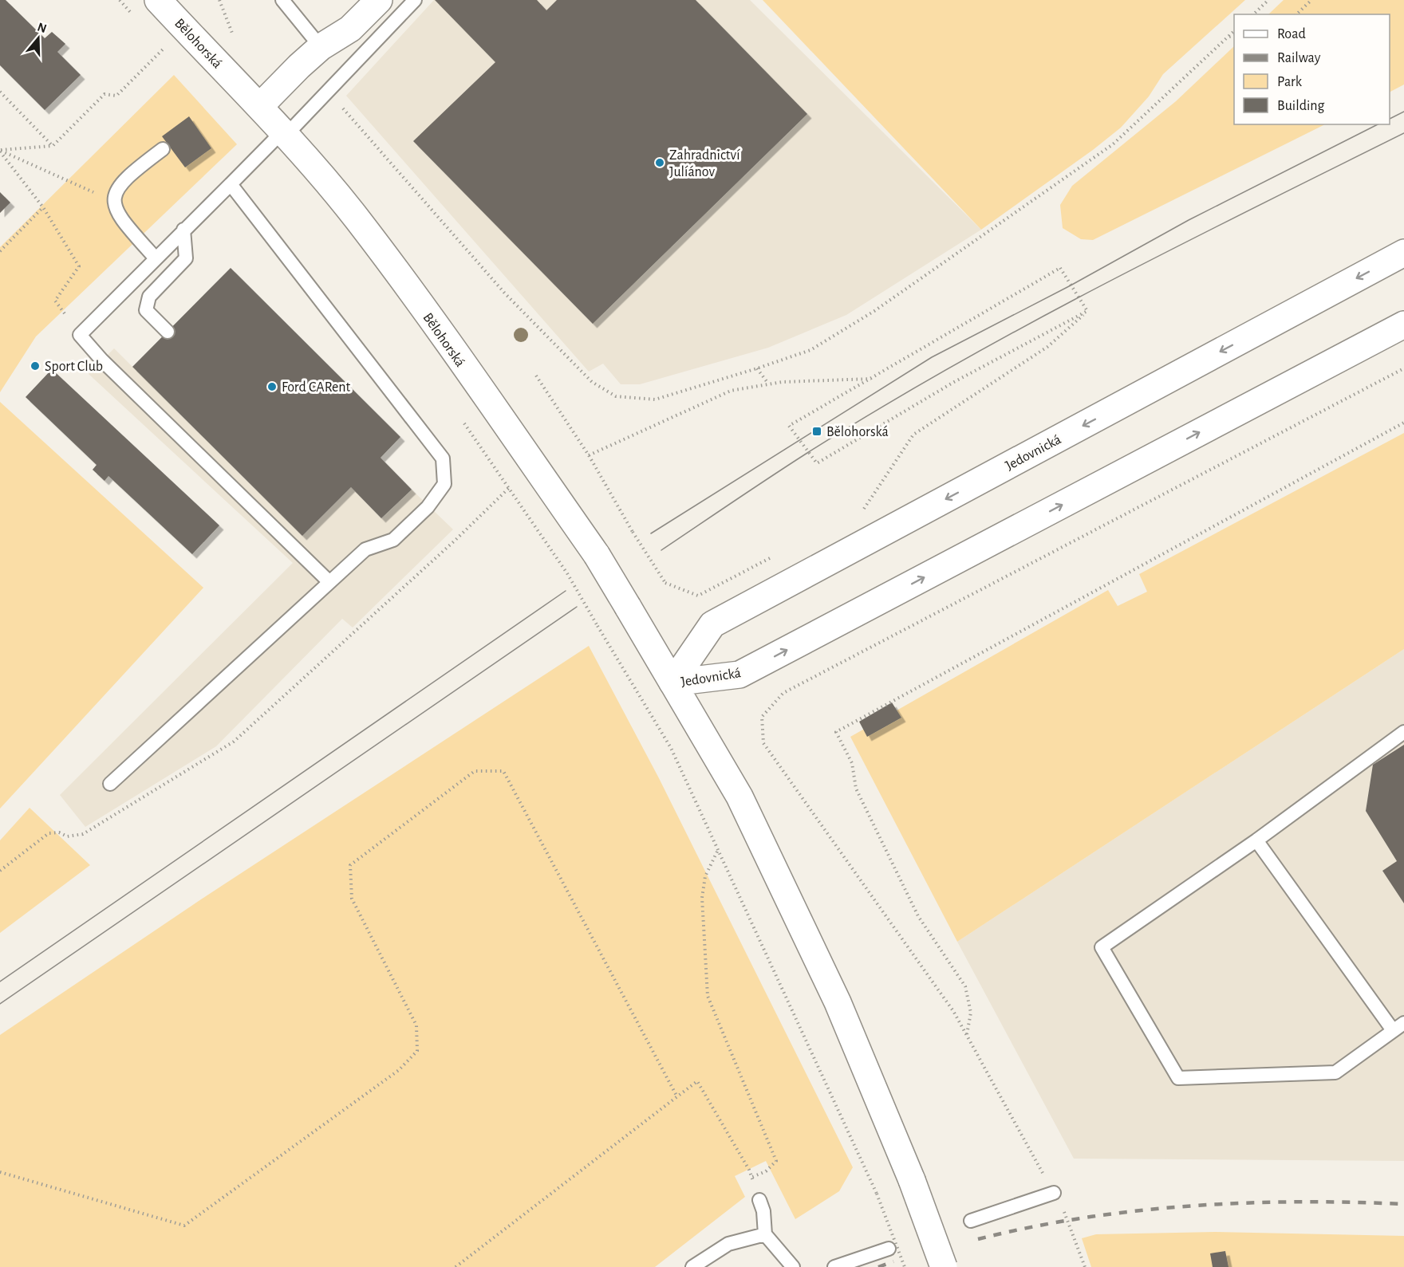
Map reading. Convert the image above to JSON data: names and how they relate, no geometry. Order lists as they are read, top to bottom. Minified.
{"streets":{"main road":["Bělohorská","Jedovnická"]},"crossings":[["Bělohorská","Jedovnická"]],"places":{"other":["Zahradnictví Julíánov","Sport Club","Ford CARent"],"transit":["Bělohorská"]},"legend":["Road","Railway","Park","Building"],"north":"top"}
